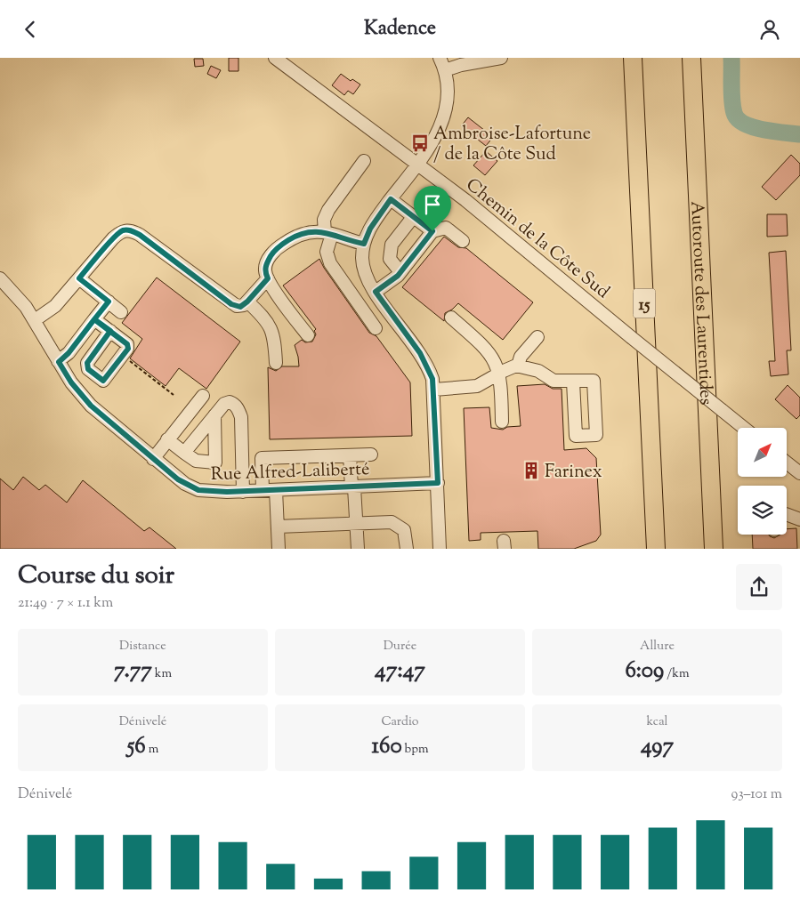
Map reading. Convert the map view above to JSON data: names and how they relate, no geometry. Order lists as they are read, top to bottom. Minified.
{"streets":{"highway":["15","Autoroute des Laurentides"],"street":["Chemin de la Côte Sud","Rue Alfred-Laliberté"]},"places":{"bus stop":["Ambroise-Lafortune / de la Côte Sud"],"building":["Farinex"]},"north":"top right","page":{"header":"Kadence","heading":["Course du soir","21:49 · 7 × 1.1 km"],"stats":[["Distance","7.77 km"],["Durée","47:47"],["Allure","6:09 /km"],["Dénivelé","56 m"],["Cardio","160 bpm"],["kcal","497"]],"chart":["Dénivelé","93–101 m"]}}
